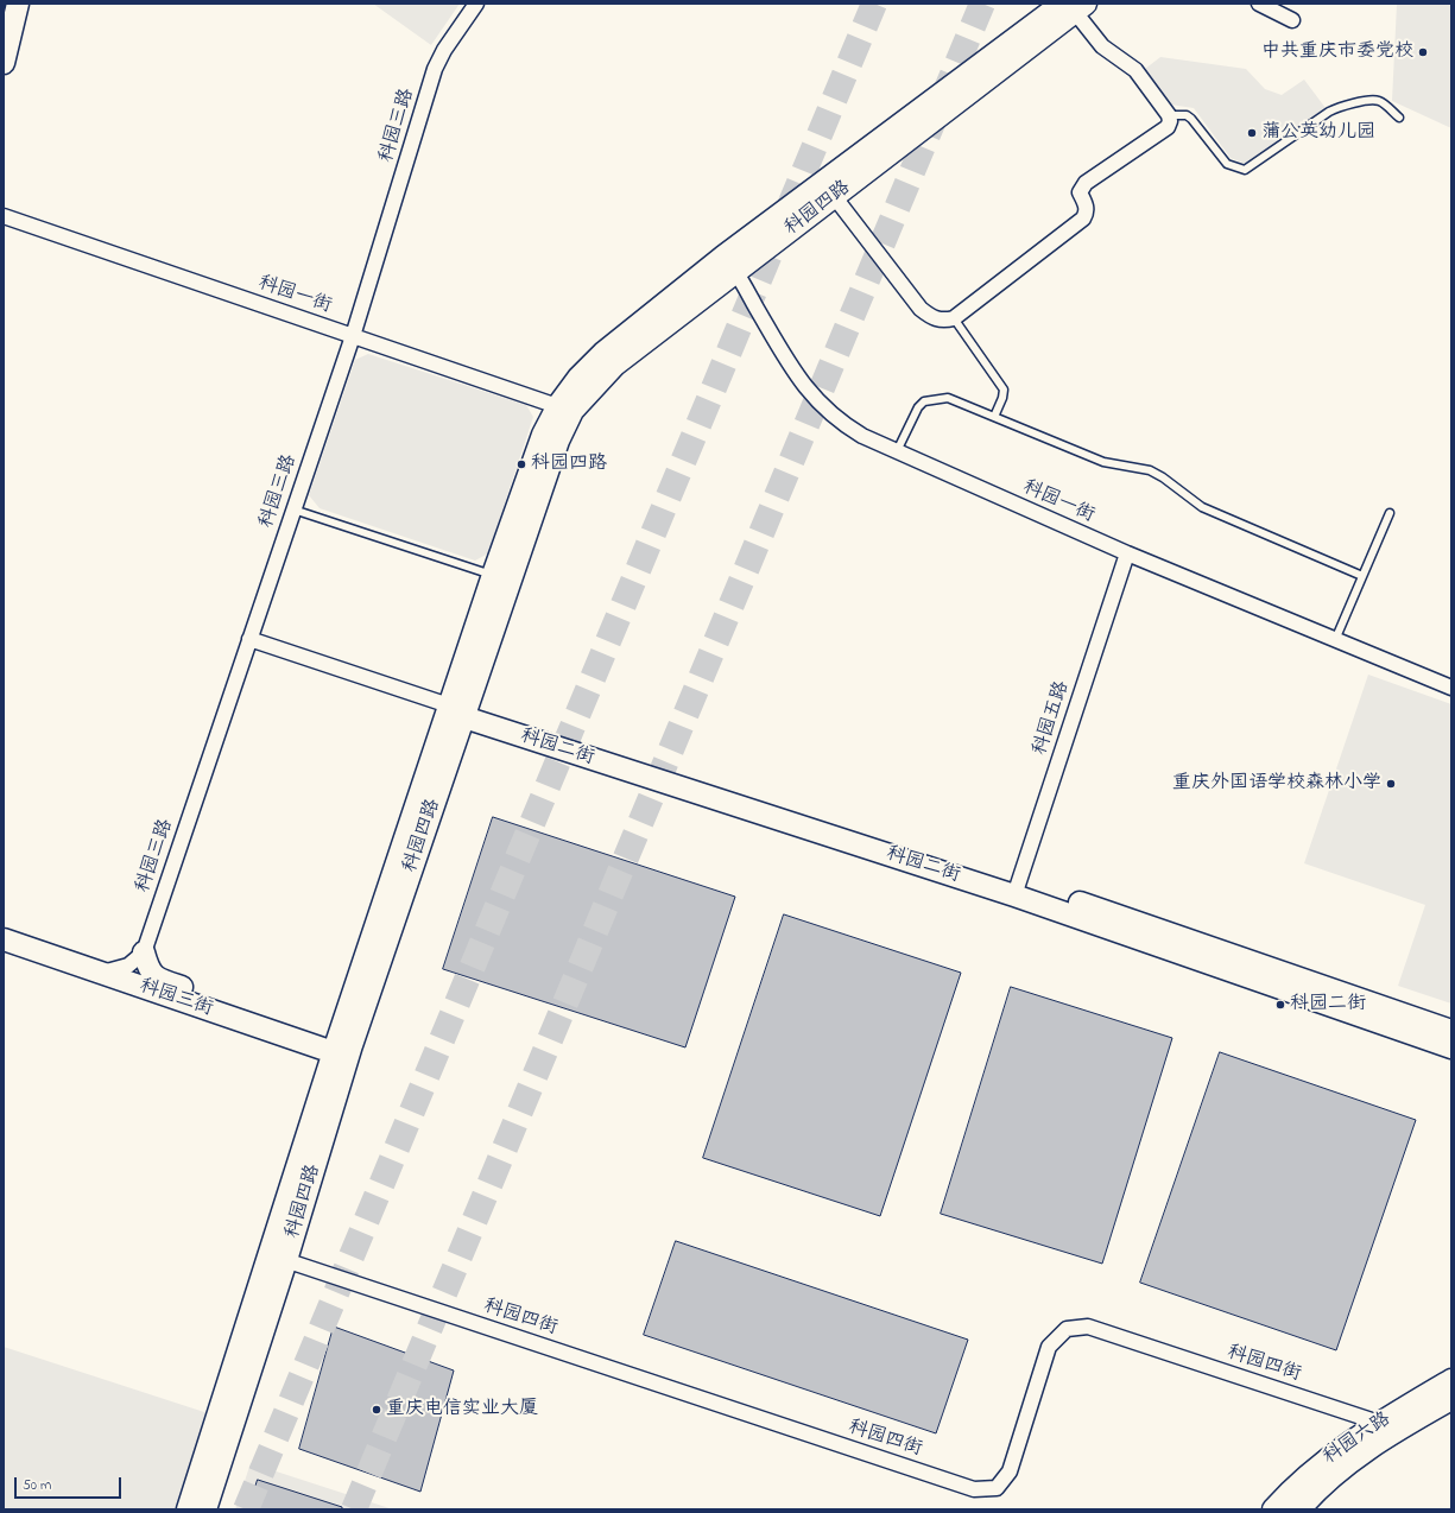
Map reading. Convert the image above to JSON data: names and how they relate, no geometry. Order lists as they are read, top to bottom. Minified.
{"streets":{"main road":["科园四路","科园二街","科园三街","科园六路"],"street":["科园三路","科园一街","科园五路","科园四街"]},"crossings":[["科园三路","科园一街"],["科园三路","科园二街"],["科园三路","科园三街"],["科园四路","科园一街"],["科园四路","科园二街"],["科园四路","科园三街"],["科园四路","科园四街"],["科园一街","科园五路"],["科园五路","科园二街"],["科园四街","科园六路"]],"places":["中共重庆市委党校","蒲公英幼儿园","科园四路","重庆外国语学校森林小学","科园二街","重庆电信实业大厦"],"scale_bar":"50 m"}
